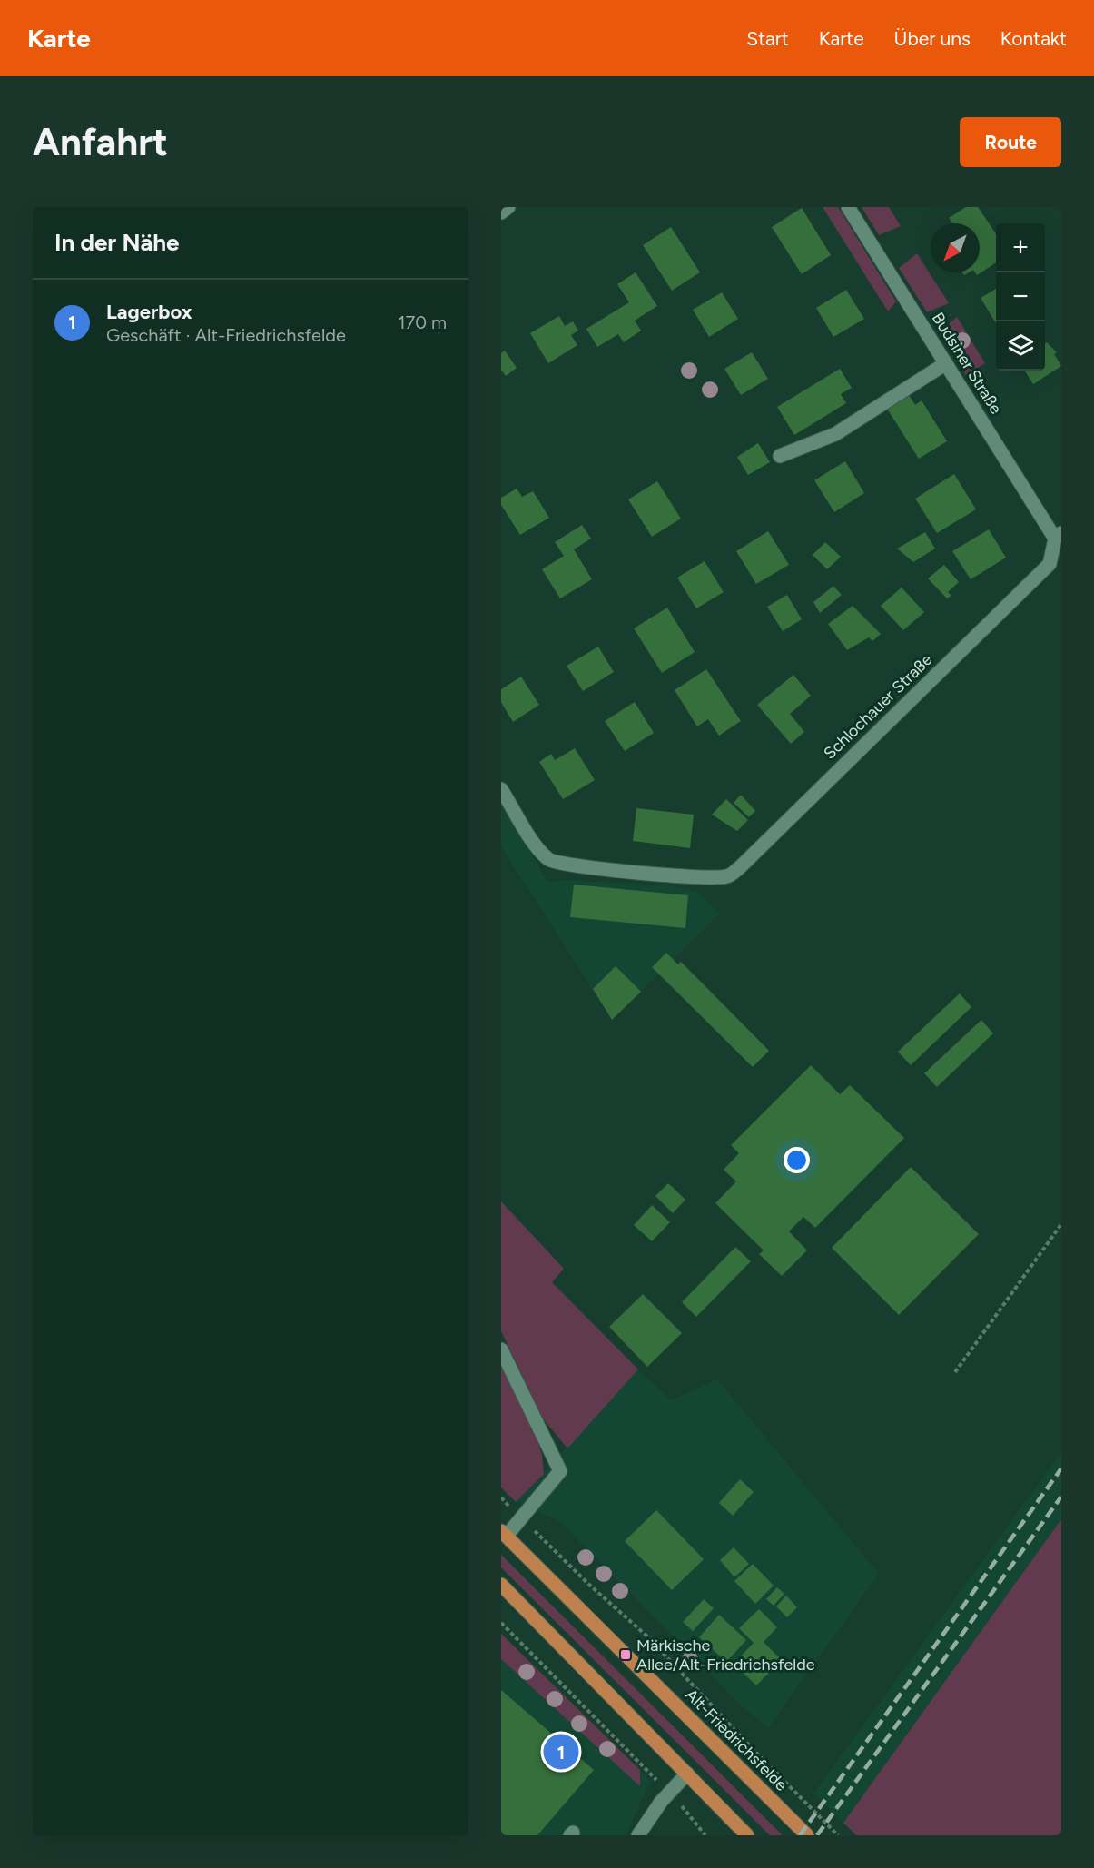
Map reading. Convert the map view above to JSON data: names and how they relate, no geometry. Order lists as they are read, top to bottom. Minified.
{"streets":{"main road":["Alt-Friedrichsfelde"],"street":["Budsiner Straße","Schlochauer Straße"]},"crossings":[["Budsiner Straße","Schlochauer Straße"]],"places":{"transit":["Märkische Allee/Alt-Friedrichsfelde"]},"north":"bottom left","page":{"header":"Karte","nav":["Start","Karte","Über uns","Kontakt"],"buttons":"Route","title":"Anfahrt","heading":"In der Nähe","map_buttons":["+","−"],"list":[{"mark":"1","name":"Lagerbox","note":"Geschäft · Alt-Friedrichsfelde","value":"170 m"}],"pins":"1"}}
